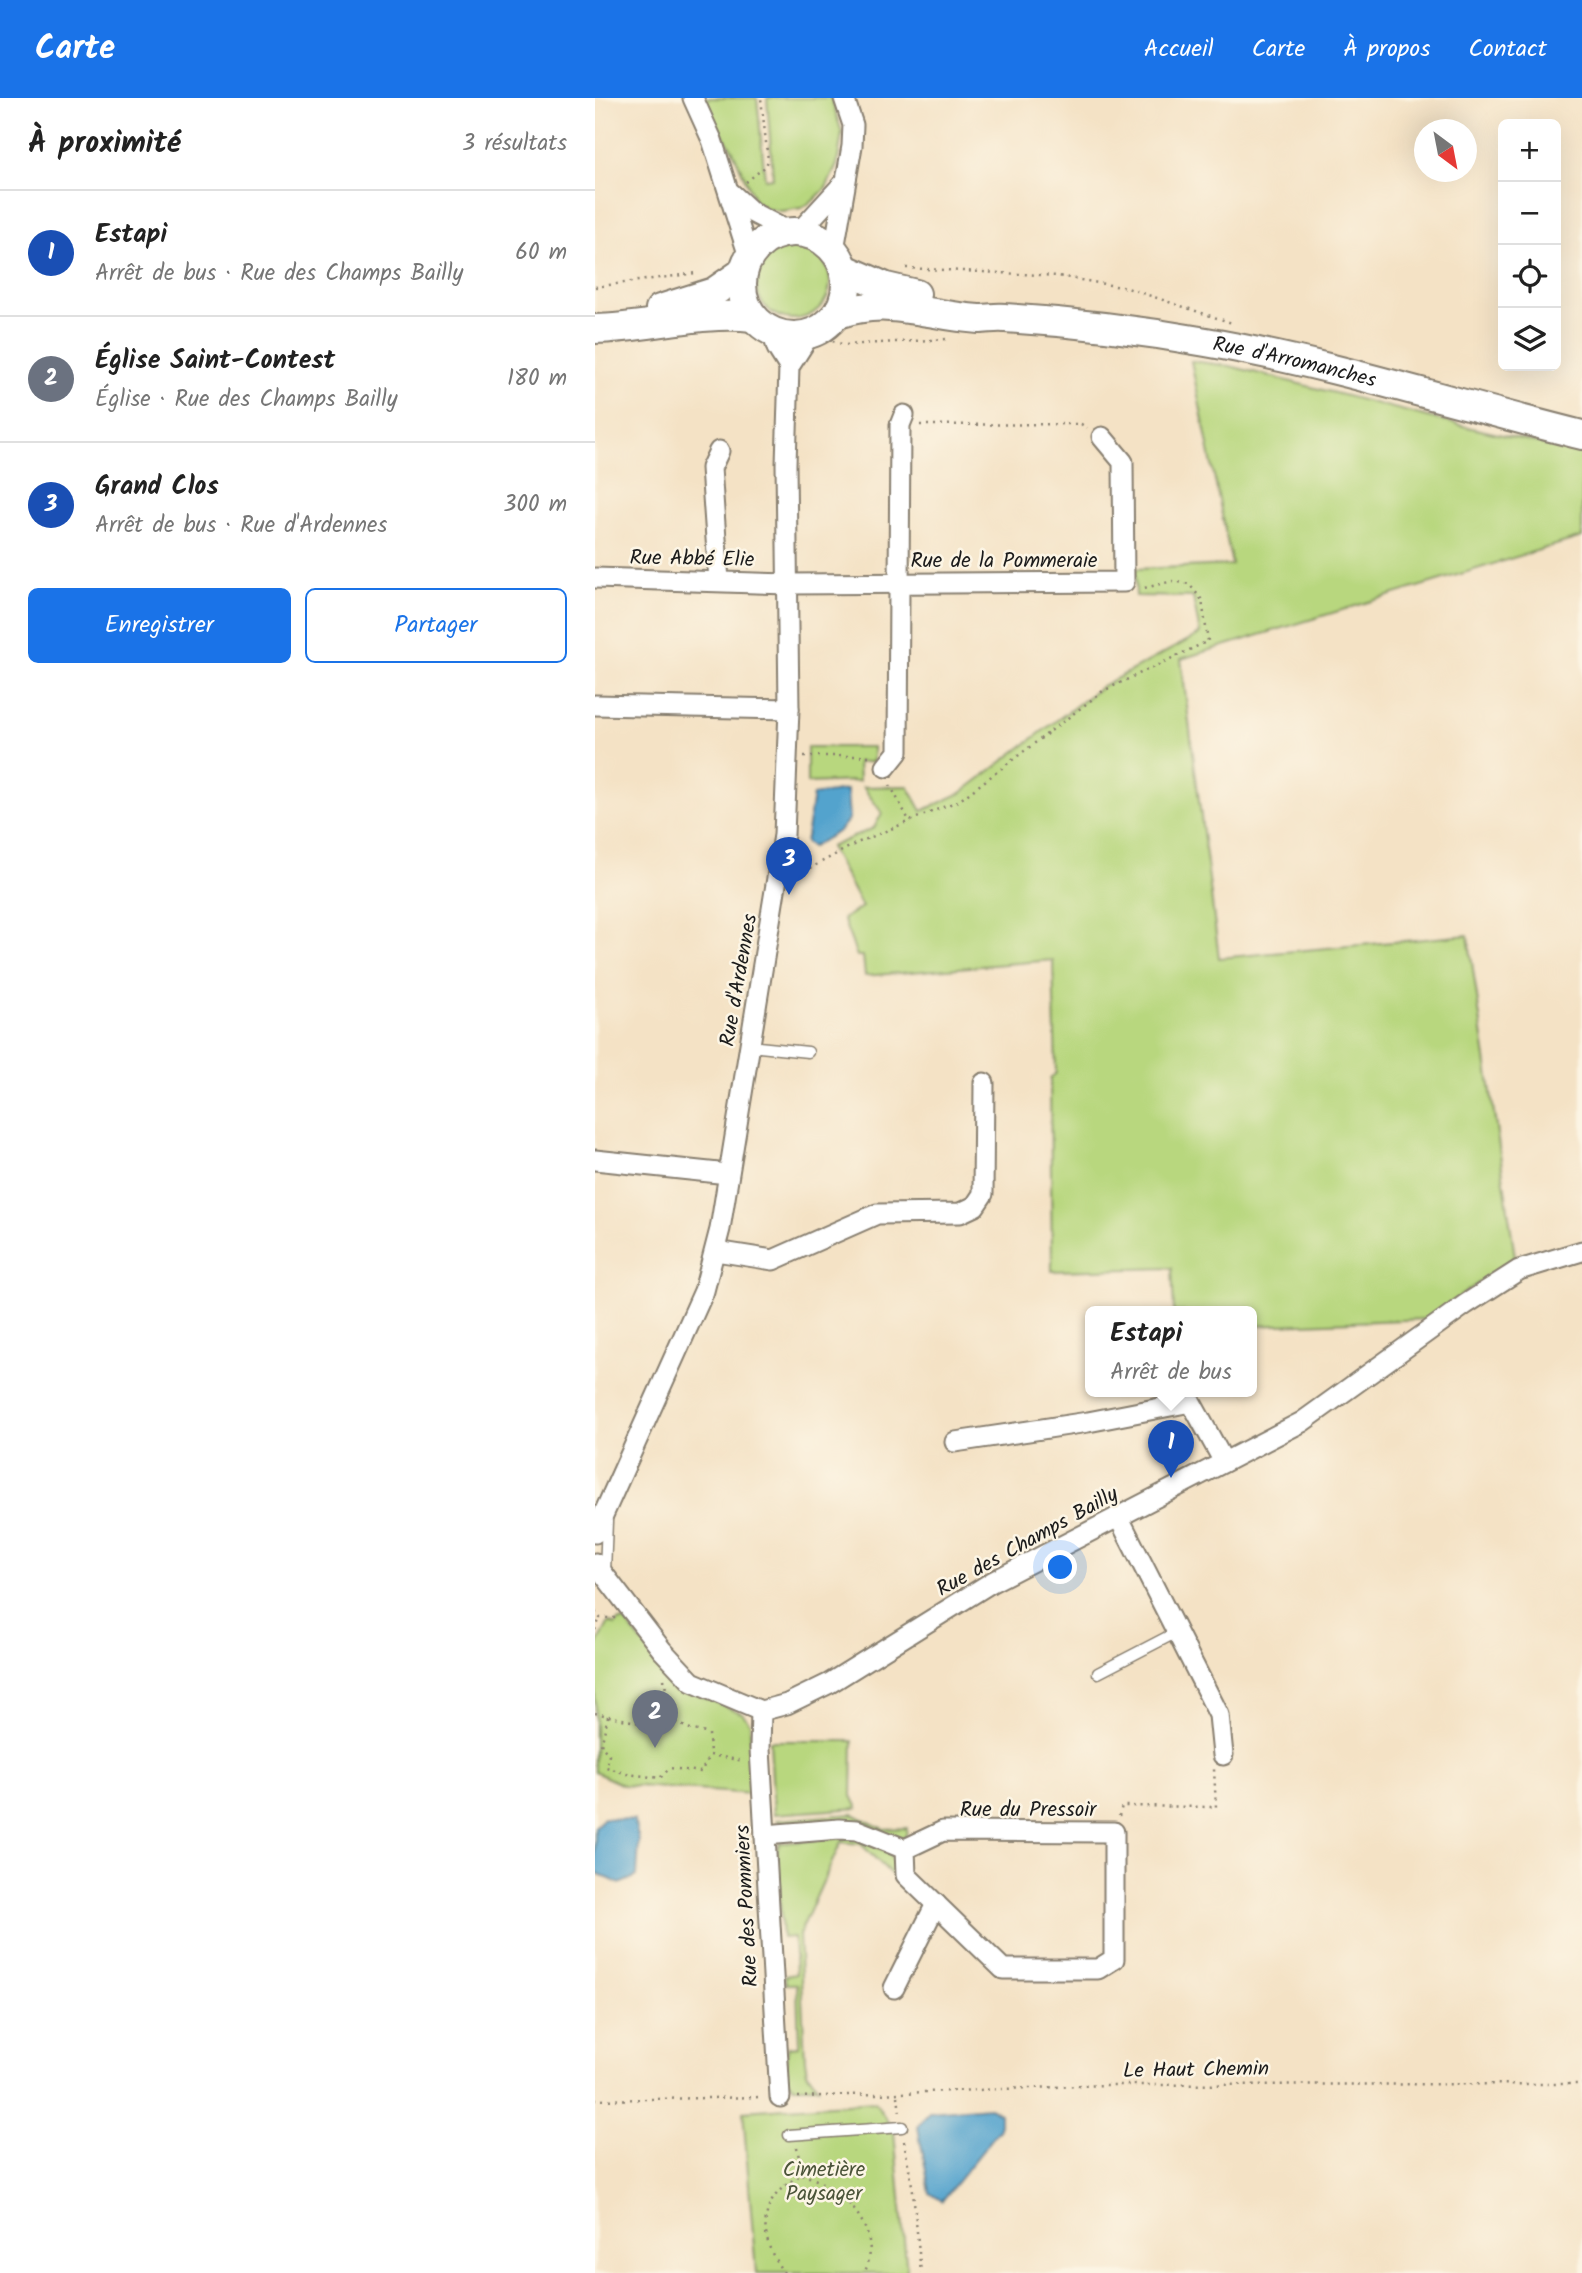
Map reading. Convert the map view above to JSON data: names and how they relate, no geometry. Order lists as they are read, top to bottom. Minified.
{"streets":{"main road":["Rue d'Arromanches"],"street":["Rue Abbé Elie","Rue de la Pommeraie","Rue d'Ardennes","Rue des Champs Bailly","Rue du Pressoir","Rue des Pommiers"],"path":["Le Haut Chemin"]},"crossings":[["Rue Abbé Elie","Rue de la Pommeraie"],["Rue Abbé Elie","Rue d'Ardennes"],["Rue de la Pommeraie","Rue d'Ardennes"],["Rue des Champs Bailly","Rue des Pommiers"]],"parks":["Cimetière Paysager"],"north":"bottom right","page":{"header":"Carte","nav":["Accueil","Carte","À propos","Contact"],"heading":["À proximité","3 résultats"],"map_buttons":["+","−"],"list":[{"mark":"1","name":"Estapi","note":"Arrêt de bus · Rue des Champs Bailly","value":"60 m"},{"mark":"2","name":"Église Saint-Contest","note":"Église · Rue des Champs Bailly","value":"180 m"},{"mark":"3","name":"Grand Clos","note":"Arrêt de bus · Rue d'Ardennes","value":"300 m"}],"buttons":["Enregistrer","Partager"],"pins":["3","1","2"],"popup":["Estapi","Arrêt de bus"]}}
